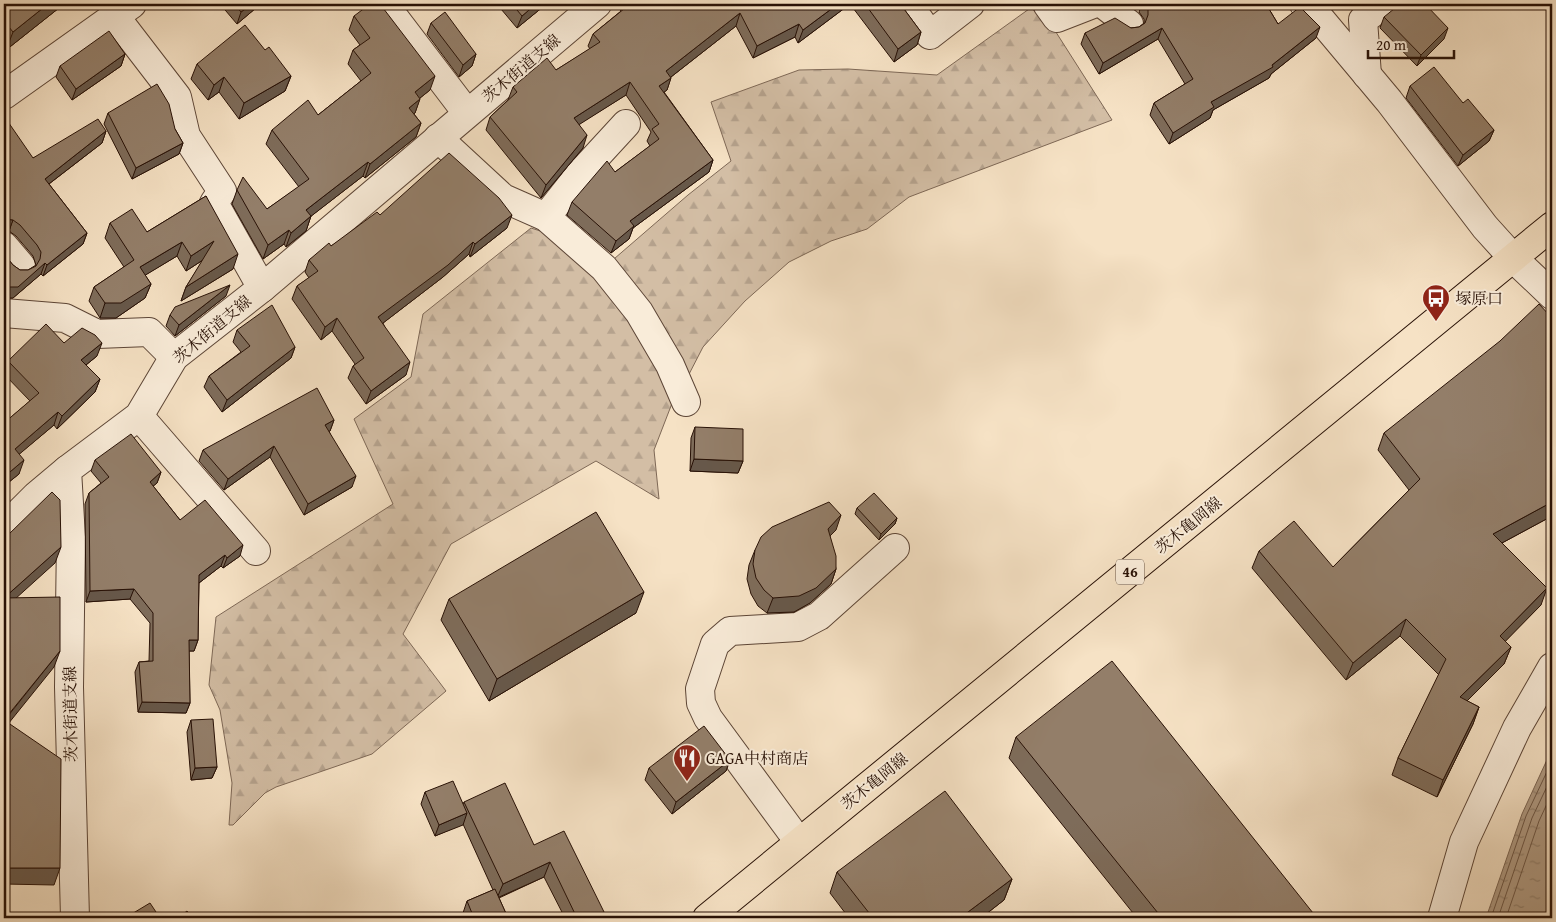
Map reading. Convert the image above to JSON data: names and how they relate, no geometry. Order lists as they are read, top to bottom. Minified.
{"streets":{"main road":["茨木亀岡線","46"],"street":["茨木街道支線"]},"places":{"bus stop":["塚原口"],"restaurant":["GAGA中村商店"]},"scale_bar":"20 m"}
